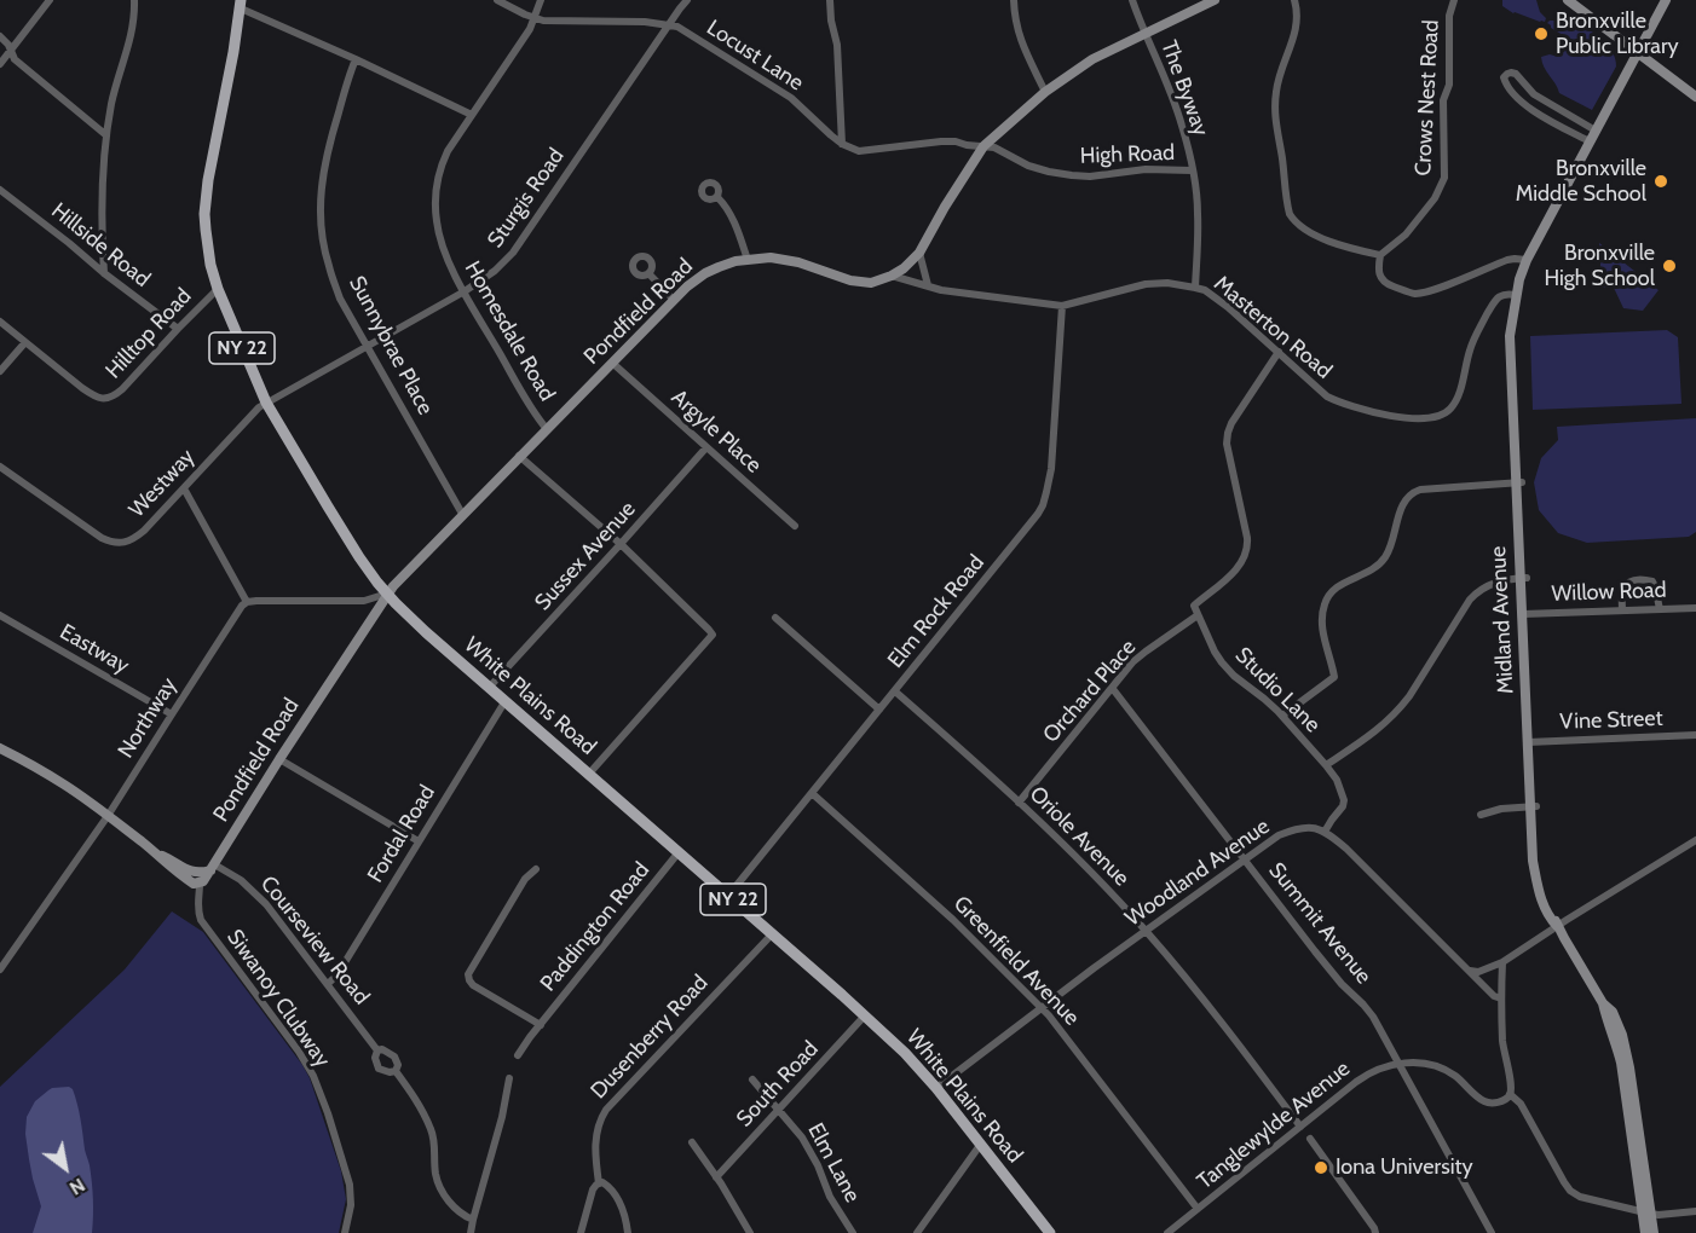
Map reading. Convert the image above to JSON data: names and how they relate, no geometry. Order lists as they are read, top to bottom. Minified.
{"streets":{"main road":["NY 22","White Plains Road"],"street":["Locust Lane","The Byway","Crows Nest Road","High Road","Sturgis Road","Hillside Road","Pondfield Road","Masterton Road","Homesdale Road","Hilltop Road","Sunnybrae Place","Argyle Place","Westway","Sussex Avenue","Willow Road","Elm Rock Road","Midland Avenue","Eastway","Studio Lane","Orchard Place","Northway","Vine Street","Fordal Road","Oriole Avenue","Woodland Avenue","Summit Avenue","Paddington Road","Courseview Road","Greenfield Avenue","Siwanoy Clubway","Dusenberry Road","South Road","Tanglewylde Avenue","Elm Lane"]},"crossings":[["Locust Lane","Sturgis Road"],["Locust Lane","Homesdale Road"],["The Byway","High Road"],["The Byway","Masterton Road"],["Sturgis Road","Homesdale Road"],["Sturgis Road","Sunnybrae Place"],["Sturgis Road","Westway"],["Sturgis Road","White Plains Road"],["Hillside Road","Hilltop Road"],["Pondfield Road","Masterton Road"],["Pondfield Road","Homesdale Road"],["Pondfield Road","Sunnybrae Place"],["Pondfield Road","Argyle Place"],["Pondfield Road","White Plains Road"],["Pondfield Road","Courseview Road"],["Pondfield Road","Siwanoy Clubway"],["Masterton Road","Elm Rock Road"],["Masterton Road","Midland Avenue"],["Masterton Road","Studio Lane"],["Hilltop Road","White Plains Road"],["Argyle Place","Sussex Avenue"],["Westway","White Plains Road"],["Sussex Avenue","White Plains Road"],["Willow Road","Midland Avenue"],["Elm Rock Road","White Plains Road"],["Elm Rock Road","Oriole Avenue"],["Elm Rock Road","Greenfield Avenue"],["Midland Avenue","Vine Street"],["Eastway","Northway"],["Studio Lane","Orchard Place"],["Studio Lane","Woodland Avenue"],["Orchard Place","Oriole Avenue"],["Orchard Place","Summit Avenue"],["White Plains Road","Fordal Road"],["White Plains Road","Woodland Avenue"],["White Plains Road","Paddington Road"],["White Plains Road","Dusenberry Road"],["White Plains Road","South Road"],["Fordal Road","Courseview Road"],["Oriole Avenue","Woodland Avenue"],["Oriole Avenue","Tanglewylde Avenue"],["Woodland Avenue","Summit Avenue"],["Woodland Avenue","Greenfield Avenue"],["Summit Avenue","Tanglewylde Avenue"],["Greenfield Avenue","Tanglewylde Avenue"],["South Road","Elm Lane"]],"places":["Bronxville Public Library","Bronxville Middle School","Bronxville High School","Iona University"],"north":"bottom right"}
